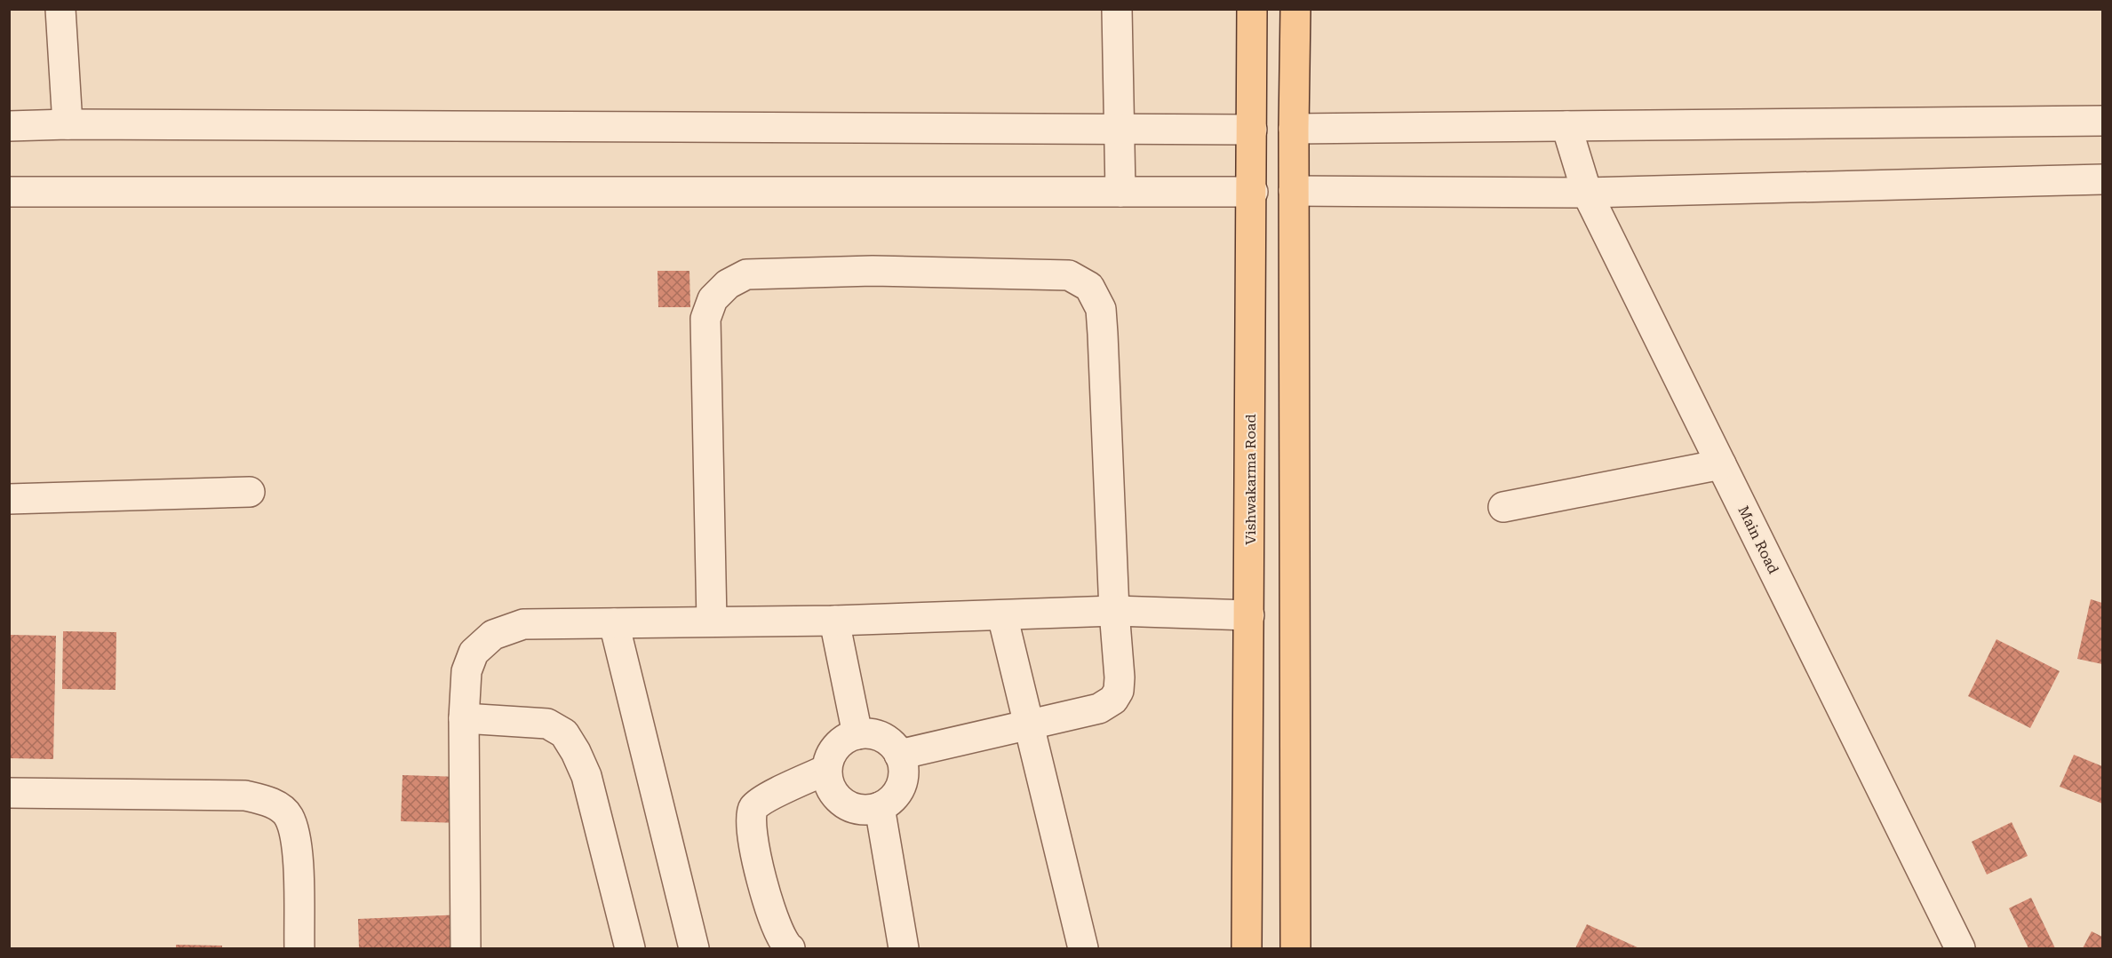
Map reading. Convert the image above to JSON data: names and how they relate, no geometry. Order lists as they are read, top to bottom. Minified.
{"streets":{"main road":["Vishwakarma Road"],"street":["Main Road"]}}
